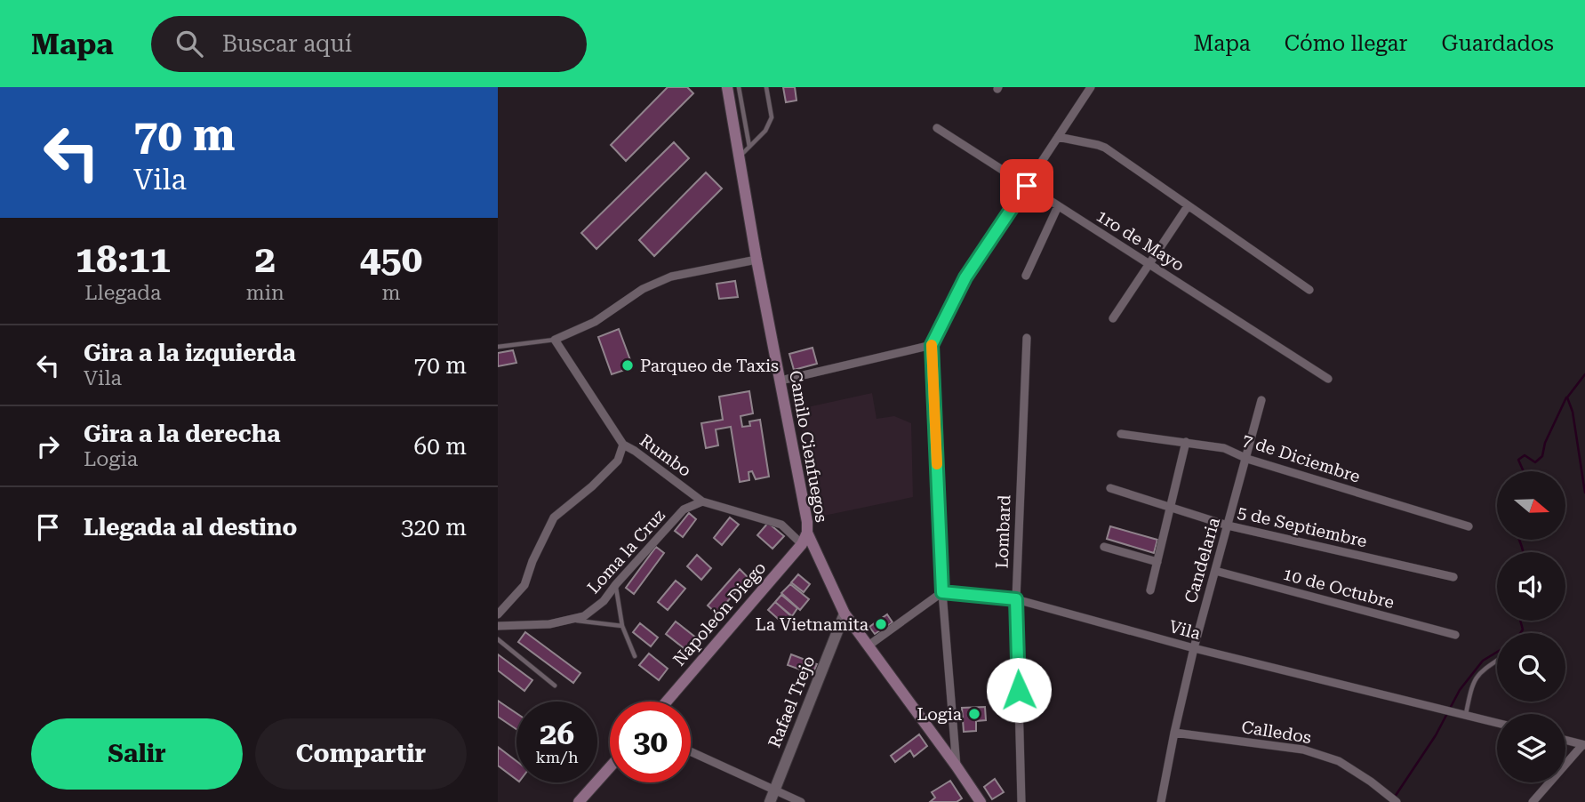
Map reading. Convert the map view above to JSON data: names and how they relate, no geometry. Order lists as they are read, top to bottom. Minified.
{"streets":{"main road":["Camilo Cienfuegos","Napoleón Diego"],"street":["1ro de Mayo","Rumbo","7 de Diciembre","5 de Septiembre","Lombard","Loma la Cruz","Candelaria","10 de Octubre","Vila","Rafael Trejo","Calledos"]},"crossings":[["Camilo Cienfuegos","Napoleón Diego"],["Camilo Cienfuegos","Rafael Trejo"],["Rumbo","Loma la Cruz"],["Rumbo","Napoleón Diego"],["7 de Diciembre","Candelaria"],["5 de Septiembre","Candelaria"],["Lombard","Vila"],["Candelaria","10 de Octubre"],["Candelaria","Vila"],["Candelaria","Calledos"]],"places":["Parqueo de Taxis","La Vietnamita","Logia"],"north":"right","page":{"header":"Mapa","search":"Buscar aquí","nav":["Mapa","Cómo llegar","Guardados"],"turn":["70 m","Vila"],"eta":["18:11","Llegada","2","min","450","m"],"list":[{"name":"Gira a la izquierda","note":"Vila","value":"70 m"},{"name":"Gira a la derecha","note":"Logia","value":"60 m"},{"name":"Llegada al destino","value":"320 m"}],"speed":"26 km/h","limit":"30","buttons":["Salir","Compartir"]}}
